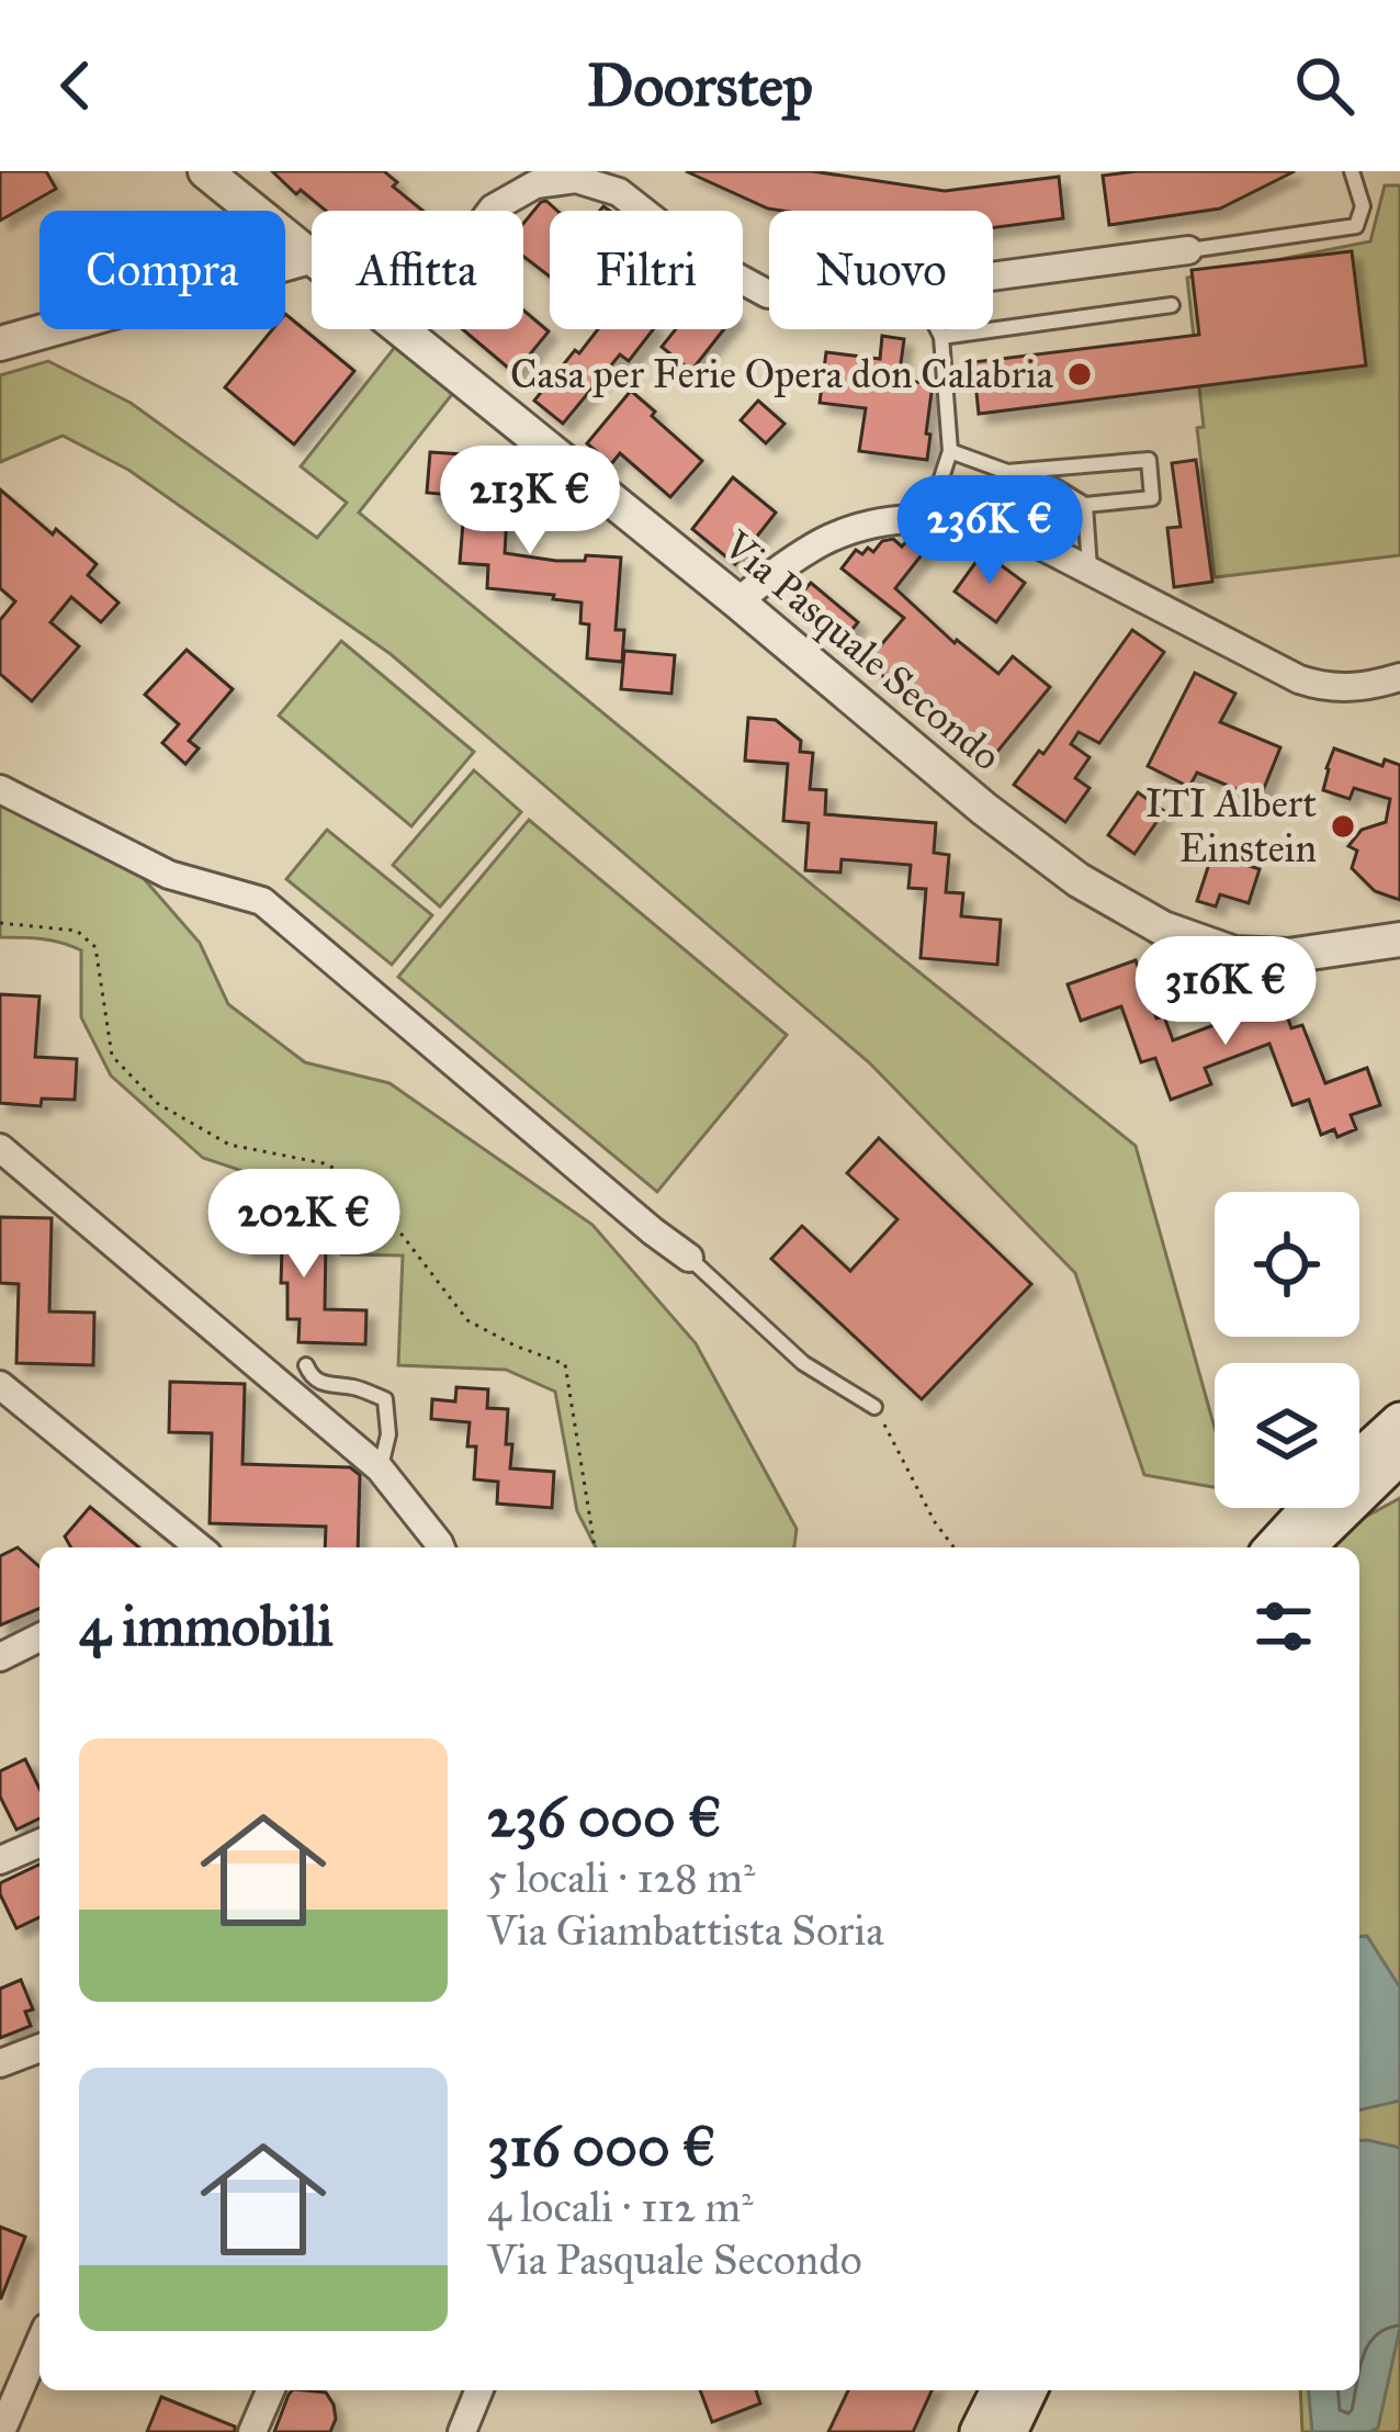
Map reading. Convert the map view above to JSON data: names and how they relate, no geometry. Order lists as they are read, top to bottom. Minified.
{"streets":{"street":["Via Pasquale Secondo"]},"places":["Casa per Ferie Opera don Calabria","ITI Albert Einstein"],"page":{"header":"Doorstep","chip":["Compra","Affitta","Filtri","Nuovo"],"price":["213K €","236K €","316K €","202K €"],"heading":"4 immobili","list":[{"name":"236 000 €","note":"5 locali · 128 m² · Via Giambattista Soria"},{"name":"316 000 €","note":"4 locali · 112 m² · Via Pasquale Secondo"}]}}
